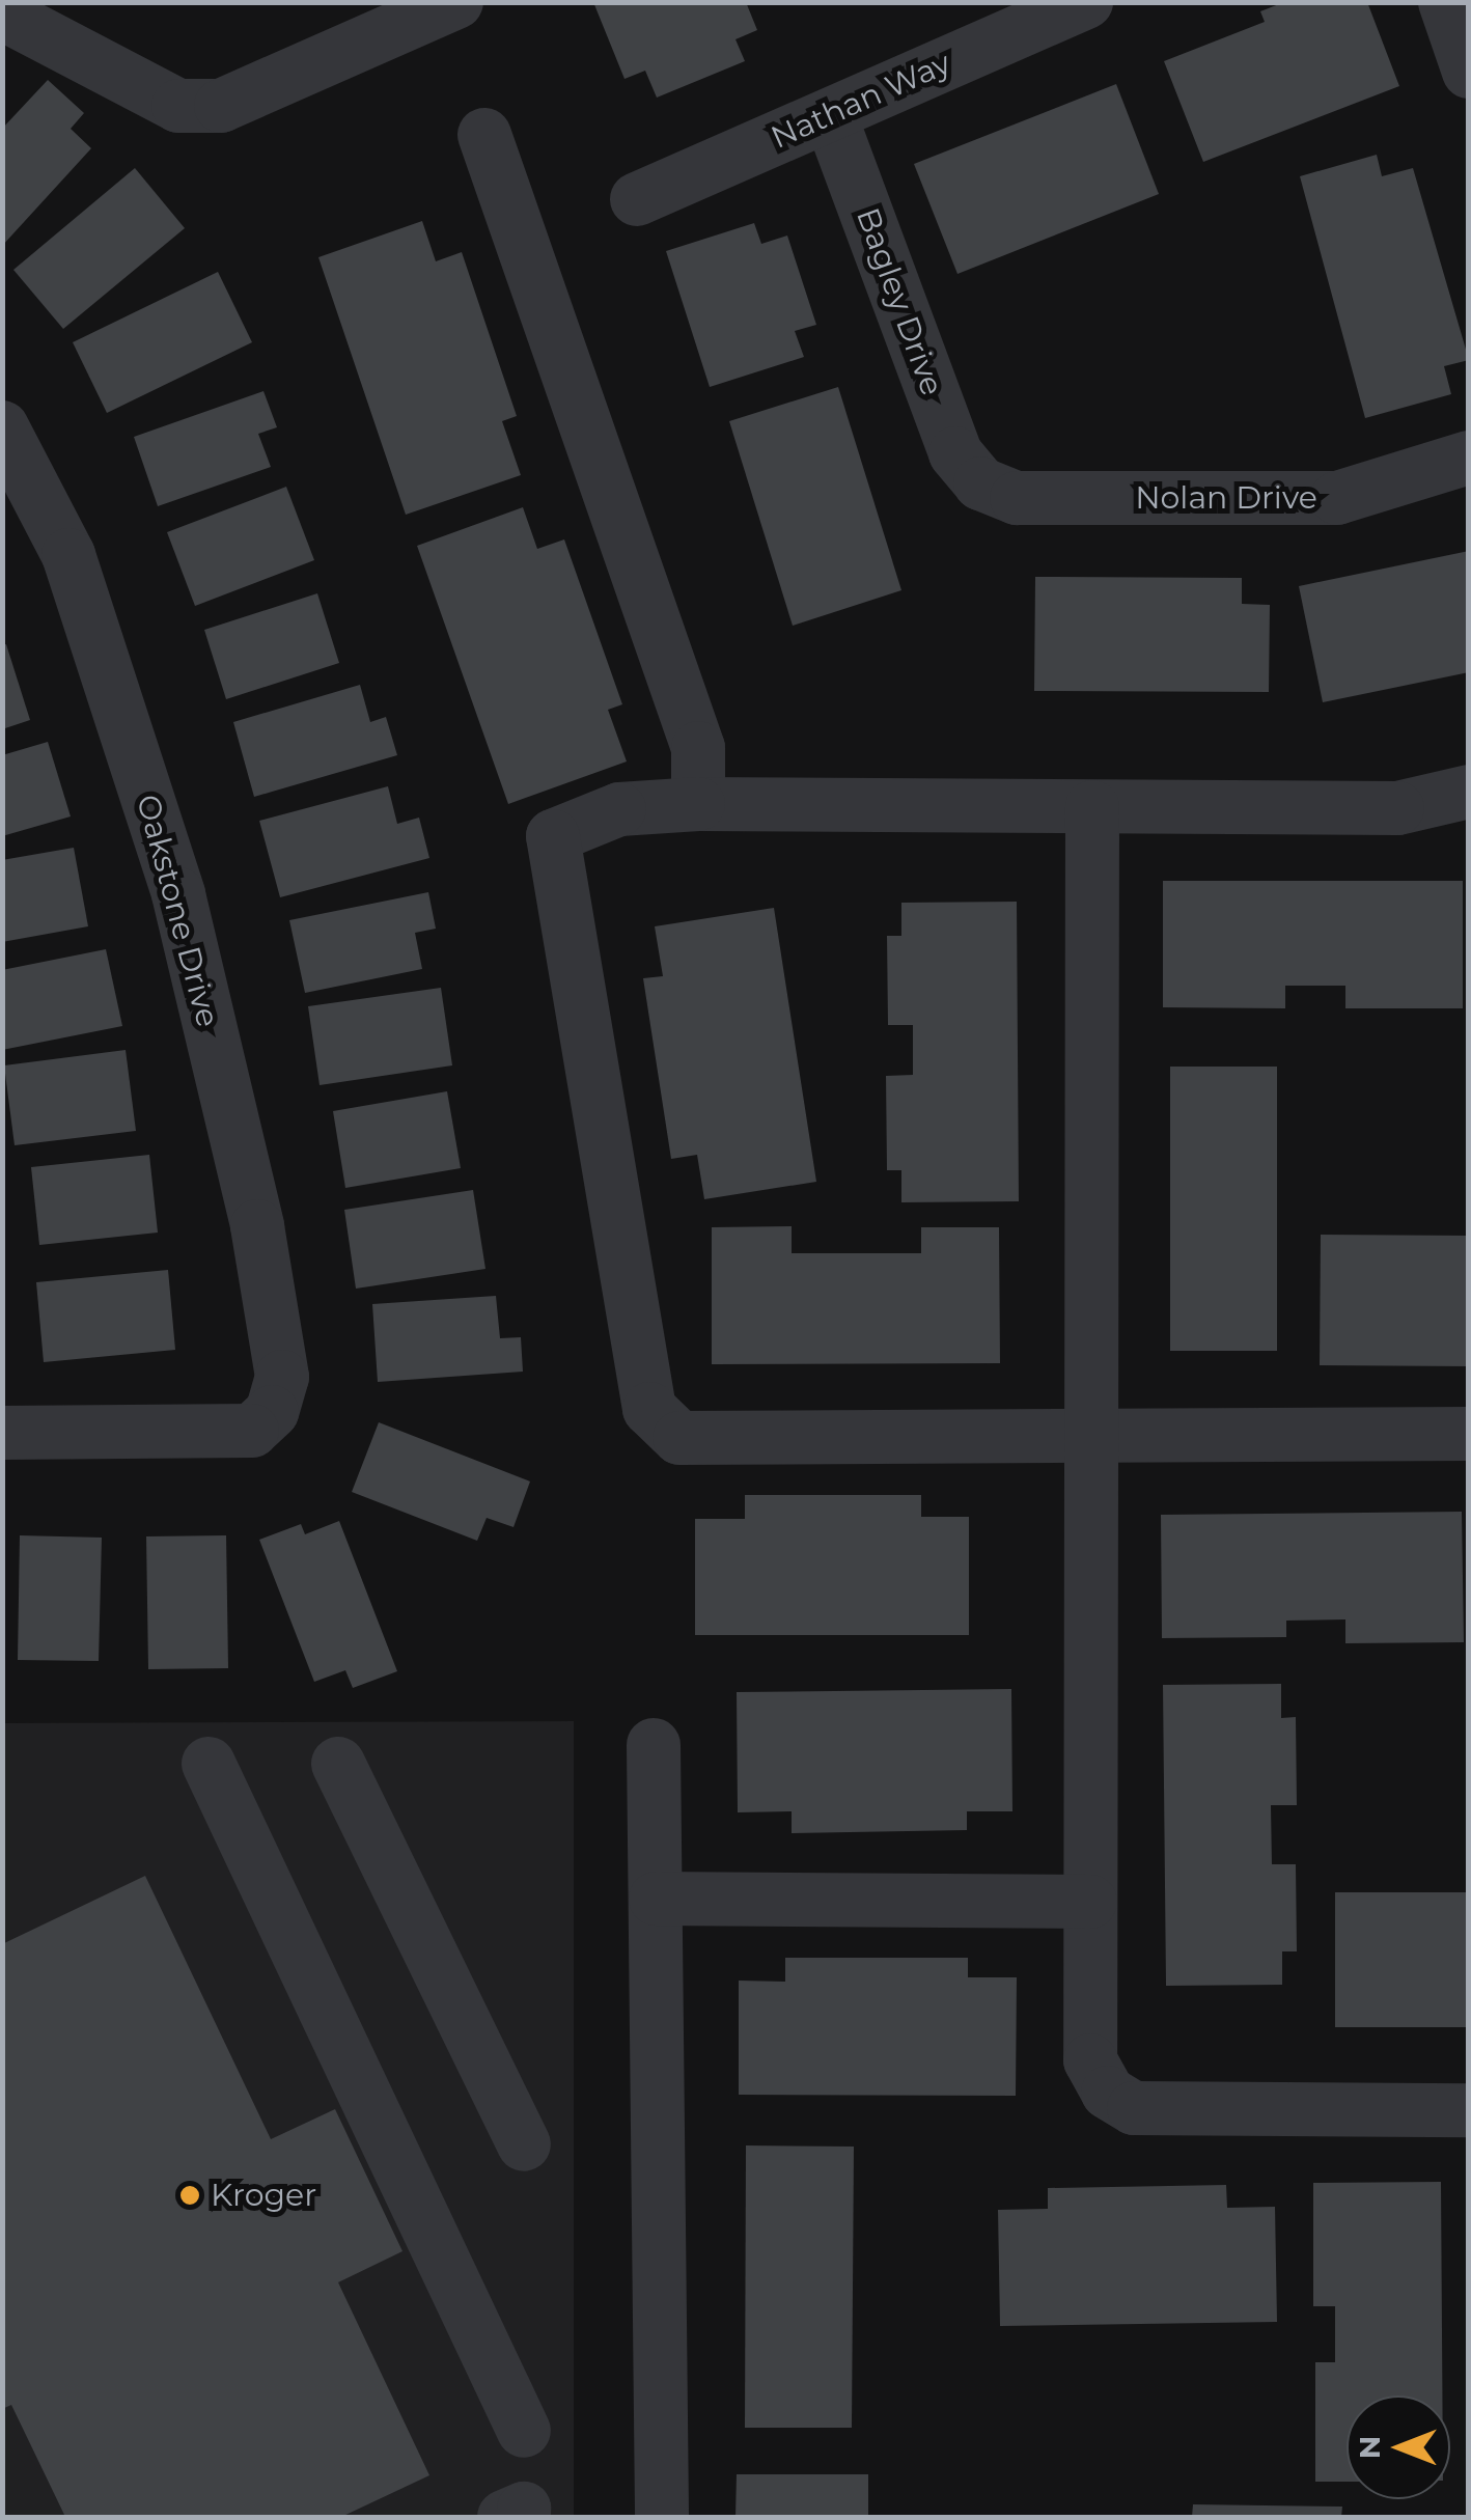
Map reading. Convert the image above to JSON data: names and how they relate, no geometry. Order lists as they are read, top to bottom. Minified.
{"streets":{"street":["Nathan Way","Bagley Drive","Nolan Drive","Oakstone Drive"]},"crossings":[["Nathan Way","Bagley Drive"],["Bagley Drive","Nolan Drive"]],"places":["Kroger"],"north":"left"}
